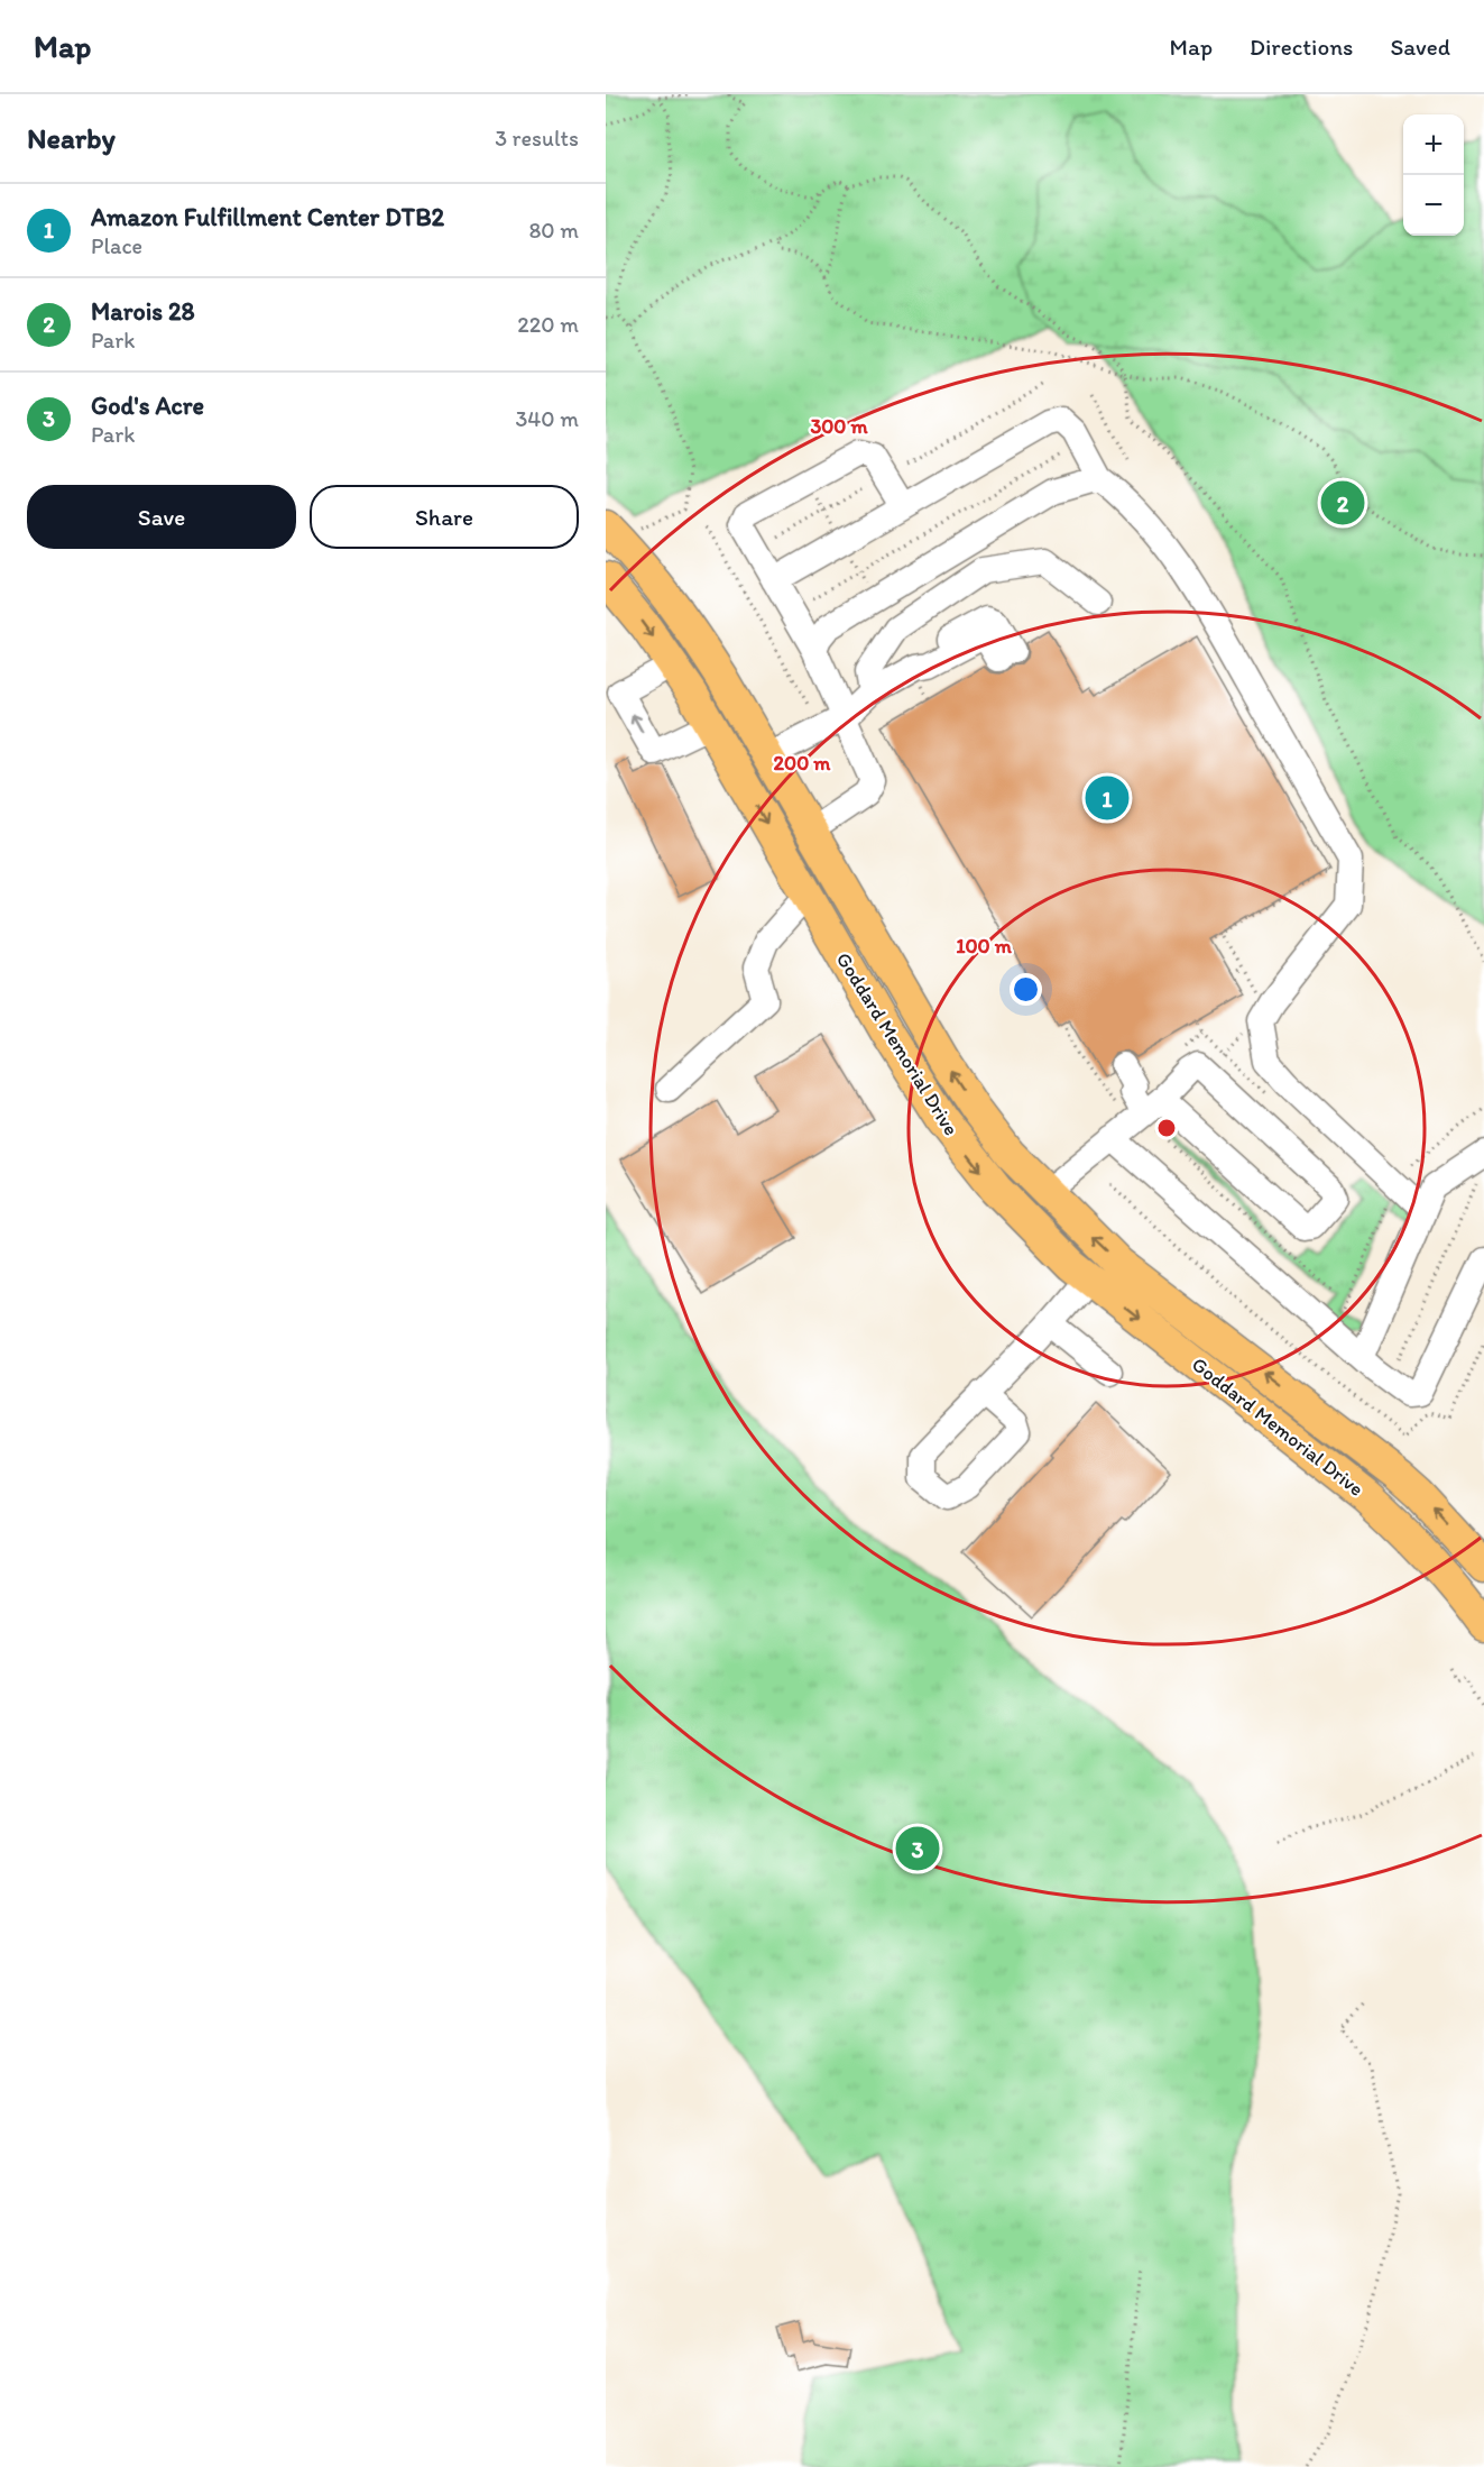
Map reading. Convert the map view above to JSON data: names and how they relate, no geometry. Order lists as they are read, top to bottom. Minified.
{"streets":{"main road":["Goddard Memorial Drive"]},"page":{"header":"Map","nav":["Map","Directions","Saved"],"heading":["Nearby","3 results"],"map_buttons":["+","−"],"list":[{"mark":"1","name":"Amazon Fulfillment Center DTB2","note":"Place","value":"80 m"},{"mark":"2","name":"Marois 28","note":"Park","value":"220 m"},{"mark":"3","name":"God's Acre","note":"Park","value":"340 m"}],"buttons":["Save","Share"],"pins":["2","1","3"]},"rings":["300 m","200 m","100 m"]}
